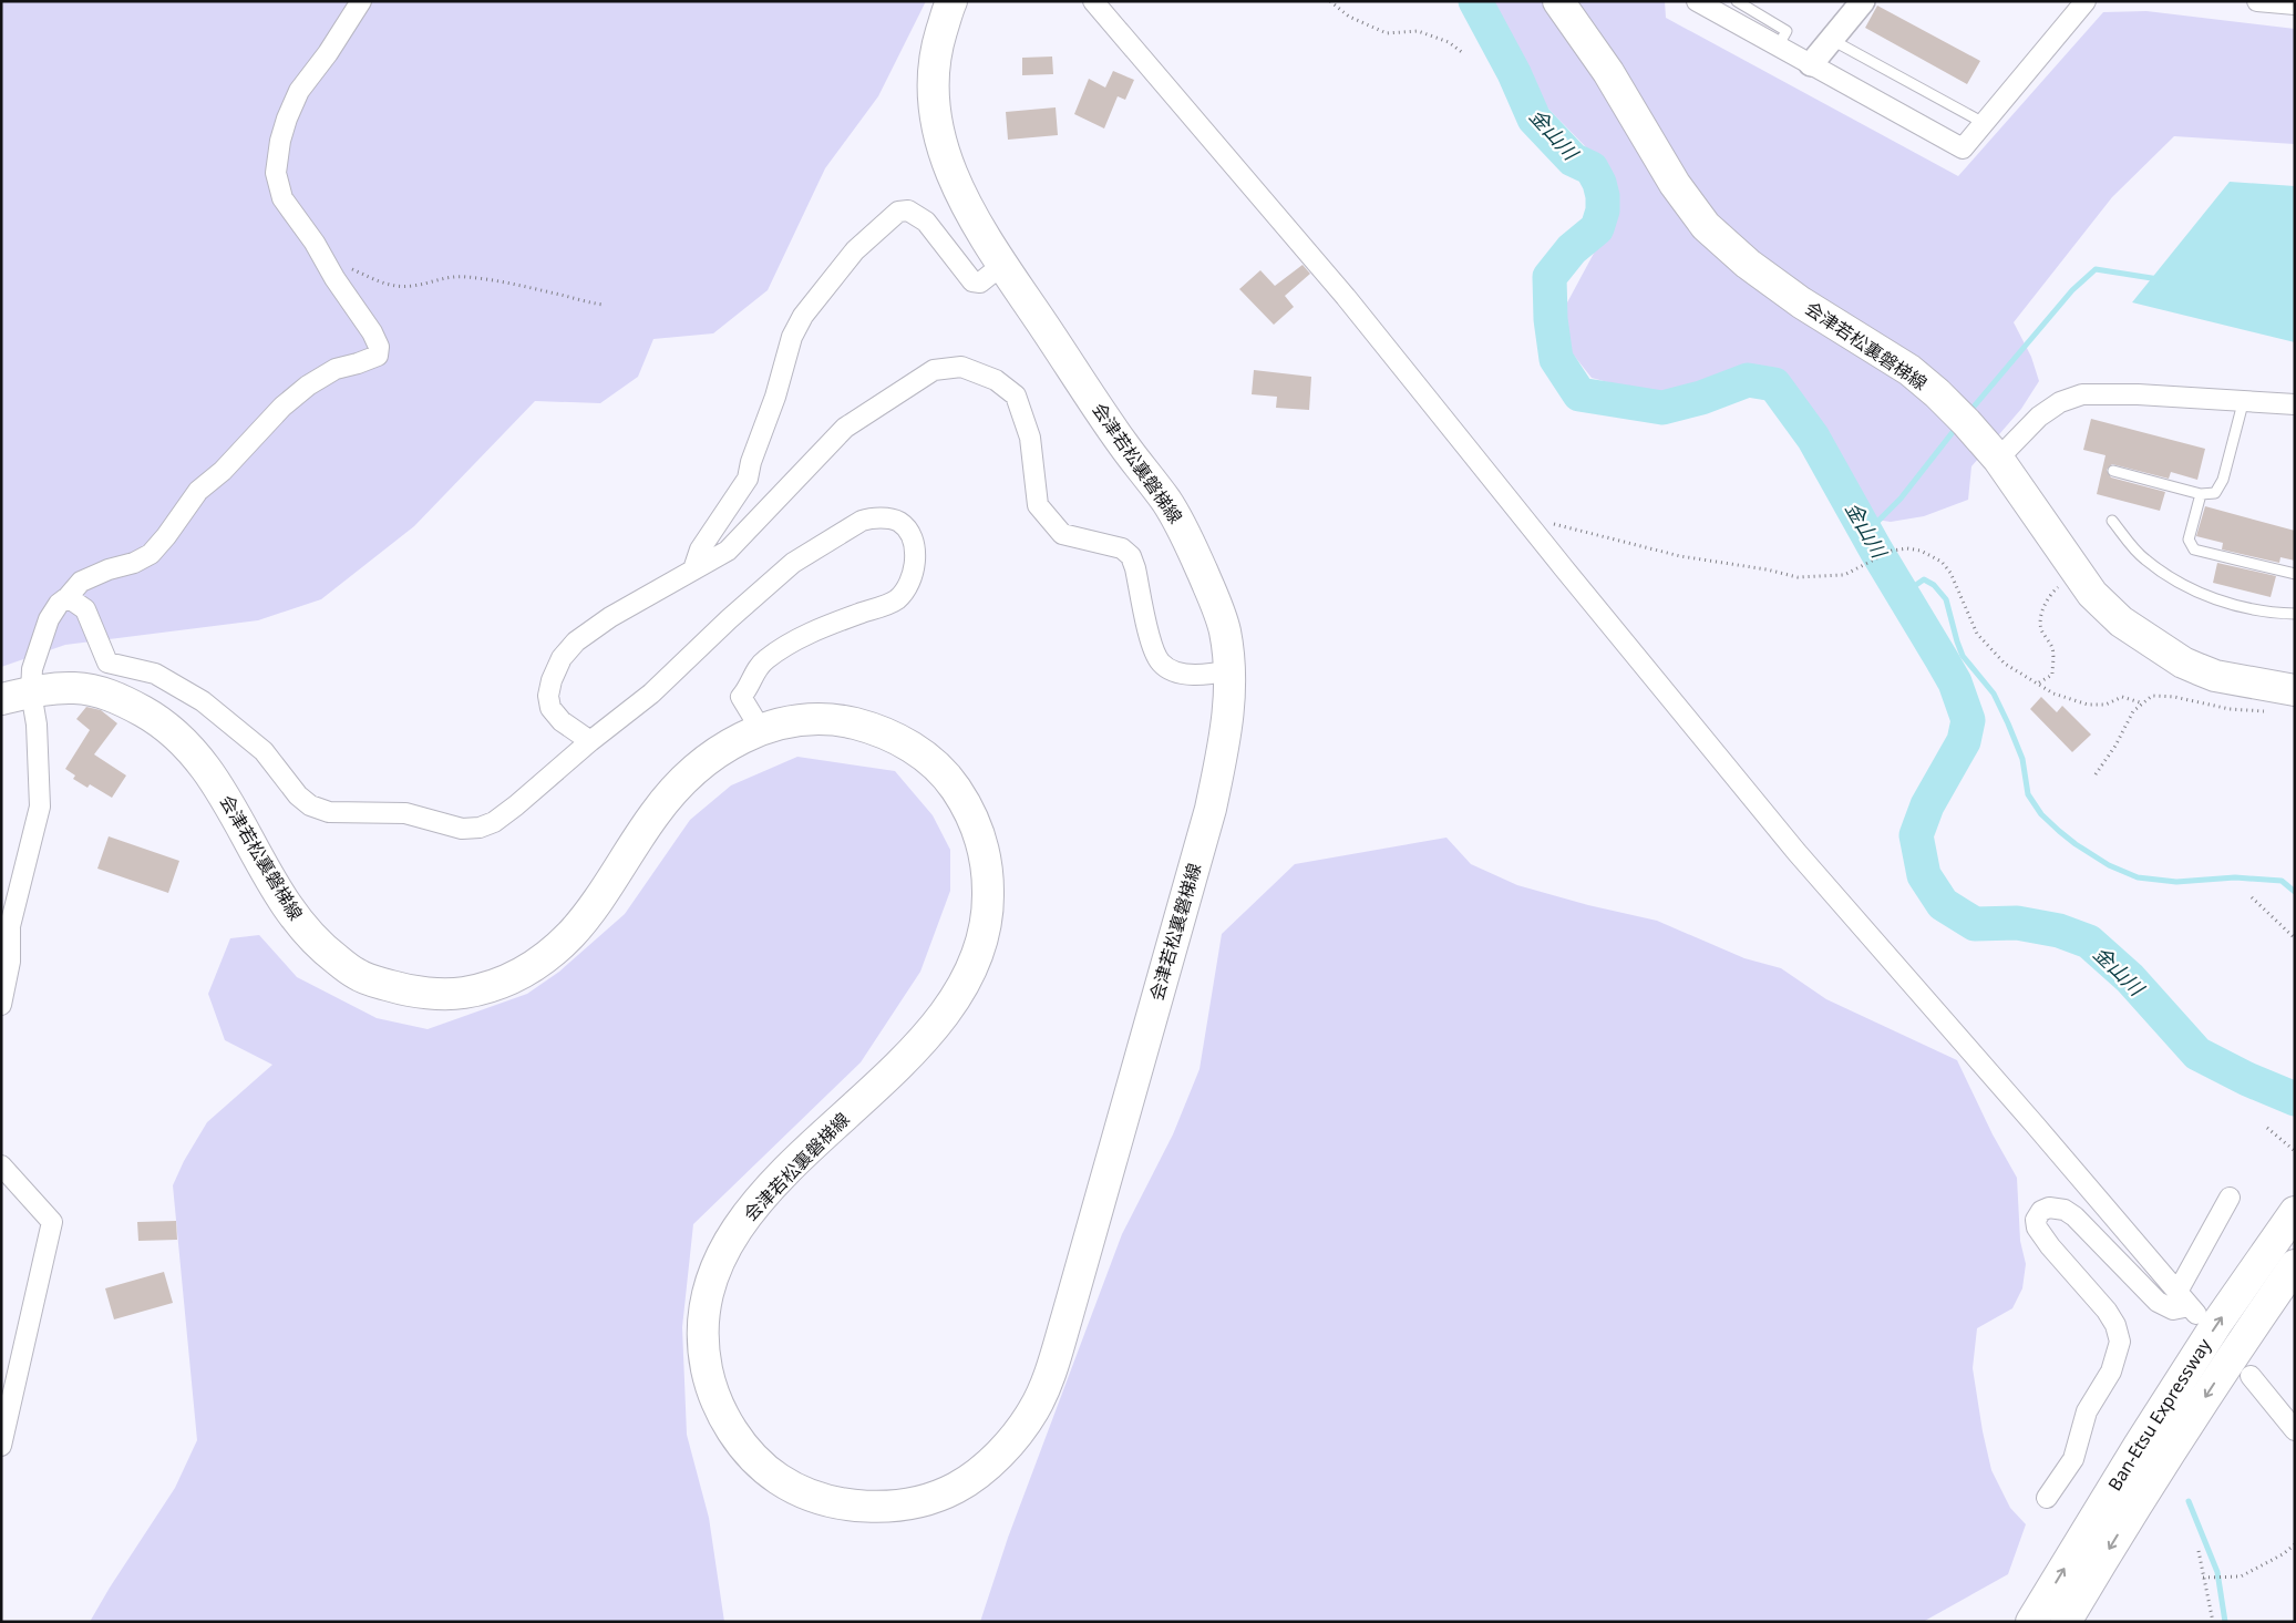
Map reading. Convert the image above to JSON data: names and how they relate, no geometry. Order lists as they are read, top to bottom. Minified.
{"streets":{"main road":["会津若松裏磐梯線","Ban-Etsu Expressway"]},"water":["金山川"]}
